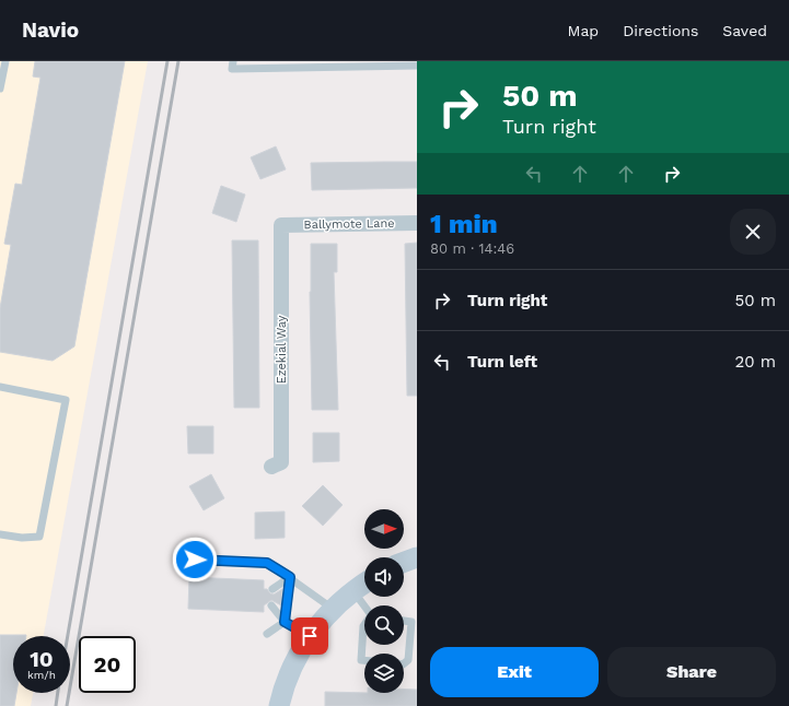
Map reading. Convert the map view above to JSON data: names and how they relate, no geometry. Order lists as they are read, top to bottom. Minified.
{"streets":{"street":["Ballymote Lane","Ezekial Way"]},"crossings":[["Ballymote Lane","Ezekial Way"]],"north":"right","page":{"header":"Navio","nav":["Map","Directions","Saved"],"turn":["50 m","Turn right"],"heading":["1 min","80 m · 14:46"],"list":[{"name":"Turn right","value":"50 m"},{"name":"Turn left","value":"20 m"}],"speed":"10 km/h","limit":"20","buttons":["Exit","Share"]}}
